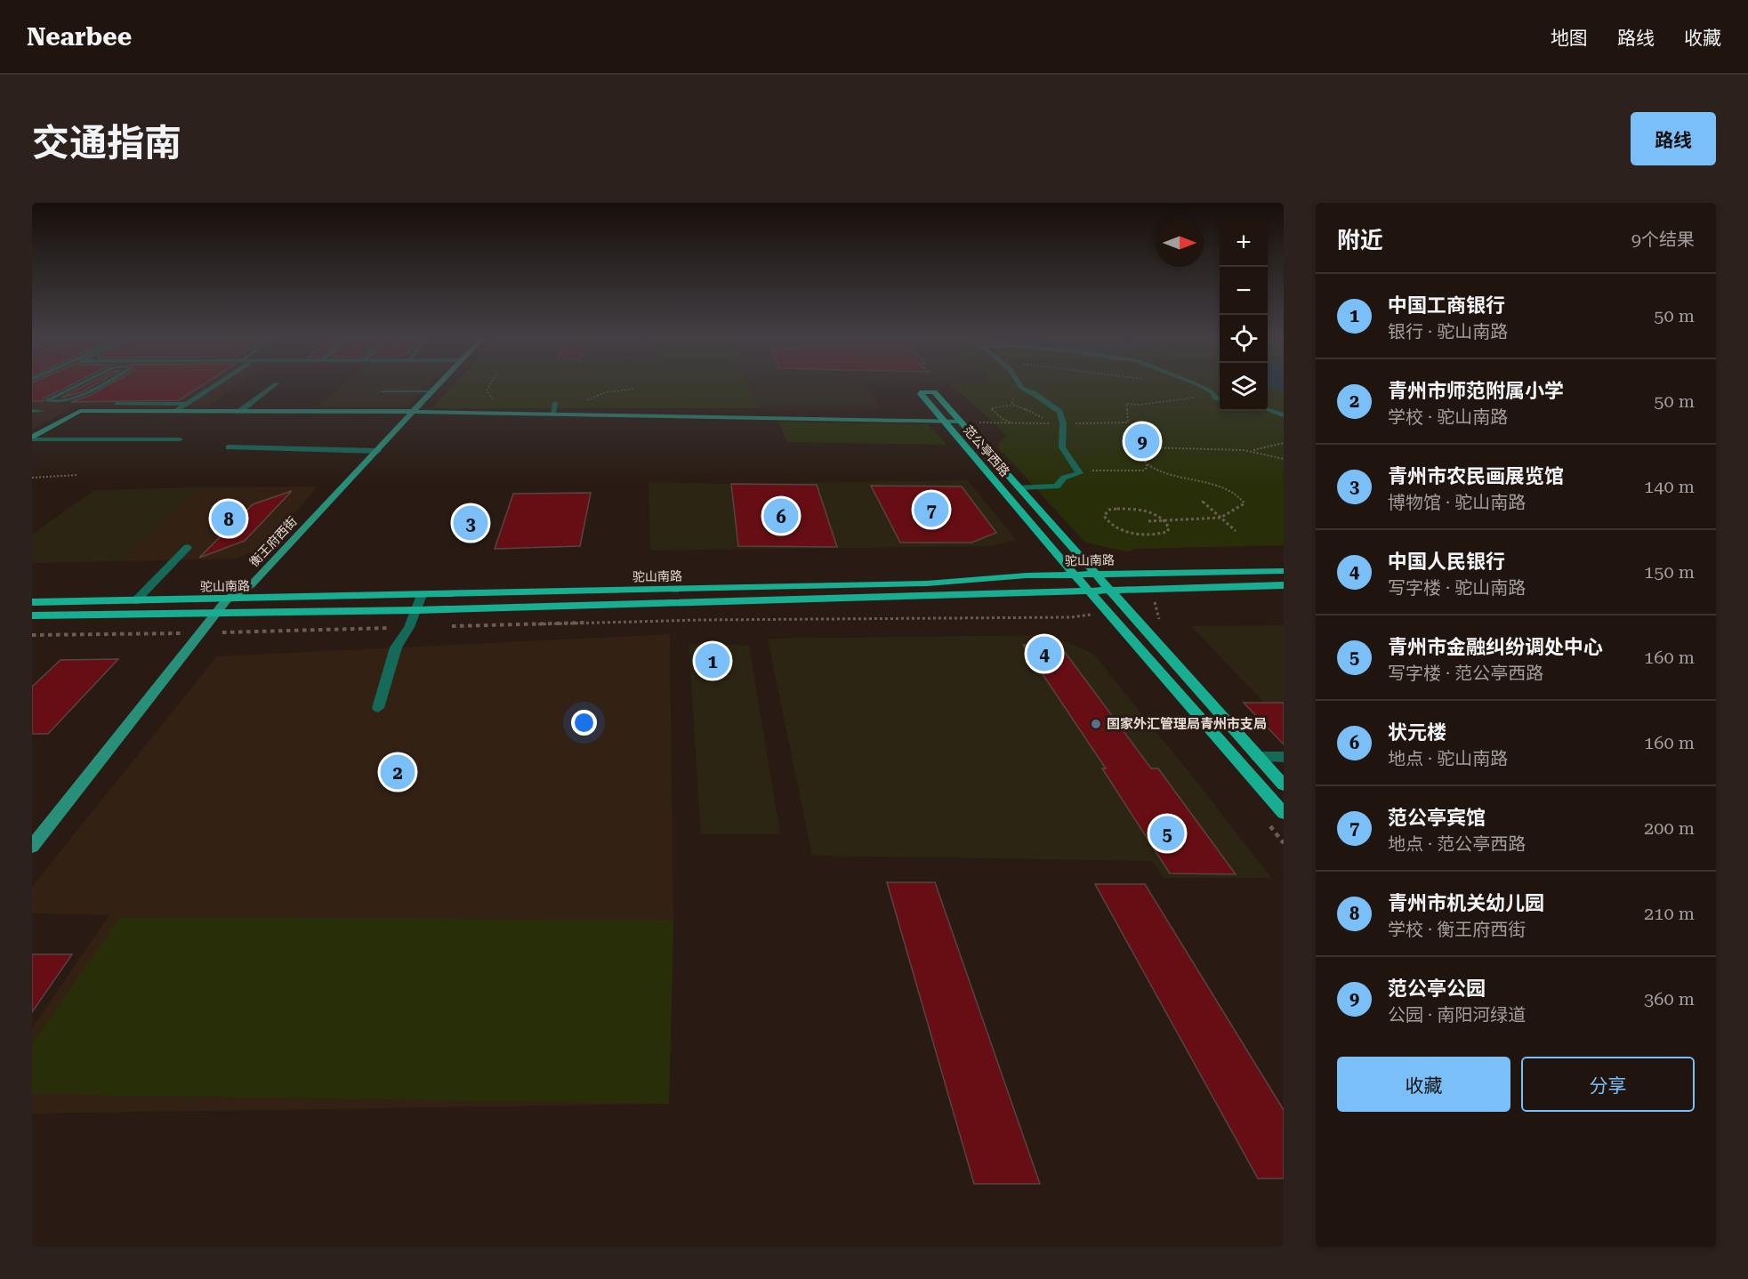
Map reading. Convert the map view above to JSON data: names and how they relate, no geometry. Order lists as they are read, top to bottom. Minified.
{"streets":{"main road":["范公亭西路","驼山南路"],"street":["衡王府西街"]},"crossings":[["范公亭西路","驼山南路"],["衡王府西街","驼山南路"]],"places":["国家外汇管理局青州市支局"],"north":"right","page":{"header":"Nearbee","nav":["地图","路线","收藏"],"title":"交通指南","buttons":["路线",["收藏","分享"]],"heading":["附近","9个结果"],"map_buttons":["+","−"],"list":[{"mark":"1","name":"中国工商银行","note":"银行 · 驼山南路","value":"50 m"},{"mark":"2","name":"青州市师范附属小学","note":"学校 · 驼山南路","value":"50 m"},{"mark":"3","name":"青州市农民画展览馆","note":"博物馆 · 驼山南路","value":"140 m"},{"mark":"4","name":"中国人民银行","note":"写字楼 · 驼山南路","value":"150 m"},{"mark":"5","name":"青州市金融纠纷调处中心","note":"写字楼 · 范公亭西路","value":"160 m"},{"mark":"6","name":"状元楼","note":"地点 · 驼山南路","value":"160 m"},{"mark":"7","name":"范公亭宾馆","note":"地点 · 范公亭西路","value":"200 m"},{"mark":"8","name":"青州市机关幼儿园","note":"学校 · 衡王府西街","value":"210 m"},{"mark":"9","name":"范公亭公园","note":"公园 · 南阳河绿道","value":"360 m"}],"pins":["9","7","6","8","3","4","1","2","5"]}}
